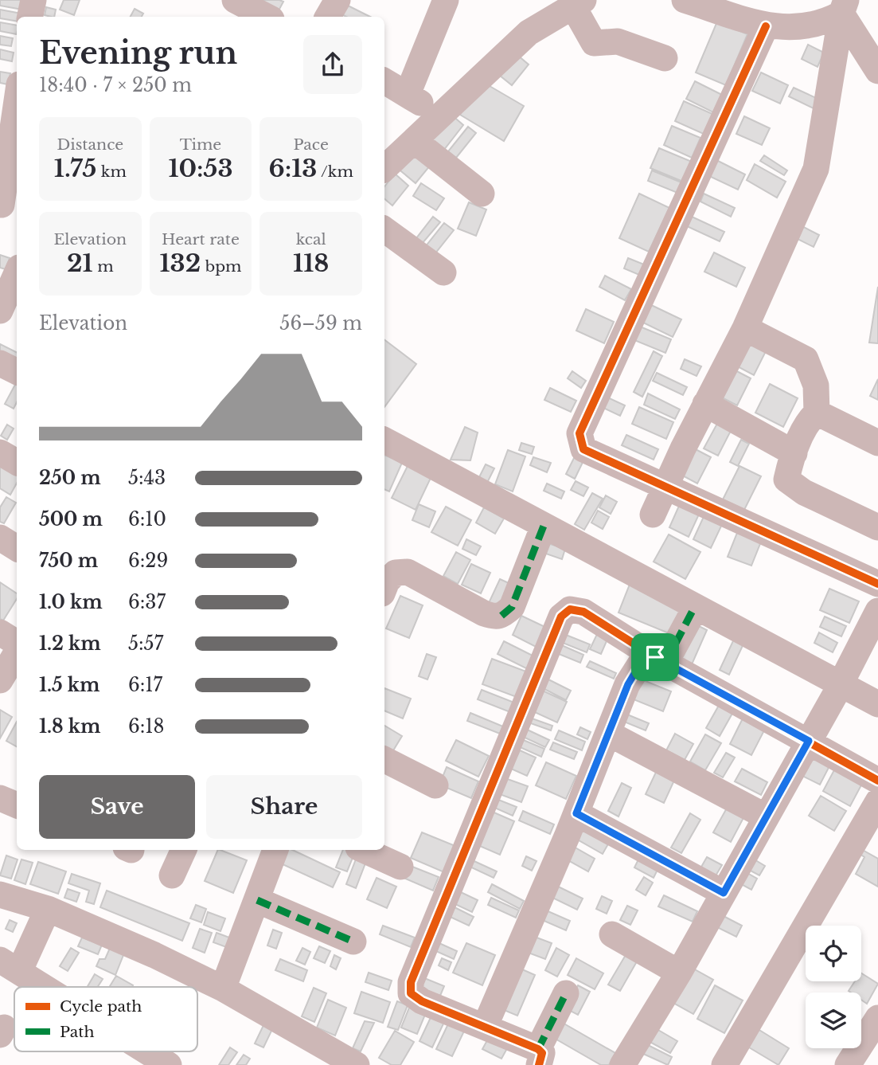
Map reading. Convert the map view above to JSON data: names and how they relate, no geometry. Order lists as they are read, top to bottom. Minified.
{"legend":["Cycle path","Path"],"page":{"heading":["Evening run","18:40 · 7 × 250 m"],"stats":[["Distance","1.75 km"],["Time","10:53"],["Pace","6:13 /km"],["Elevation","21 m"],["Heart rate","132 bpm"],["kcal","118"]],"chart":["Elevation","56–59 m"],"list":[{"name":"250 m","note":"5:43"},{"name":"500 m","note":"6:10"},{"name":"750 m","note":"6:29"},{"name":"1.0 km","note":"6:37"},{"name":"1.2 km","note":"5:57"},{"name":"1.5 km","note":"6:17"},{"name":"1.8 km","note":"6:18"}],"buttons":["Save","Share"]}}
